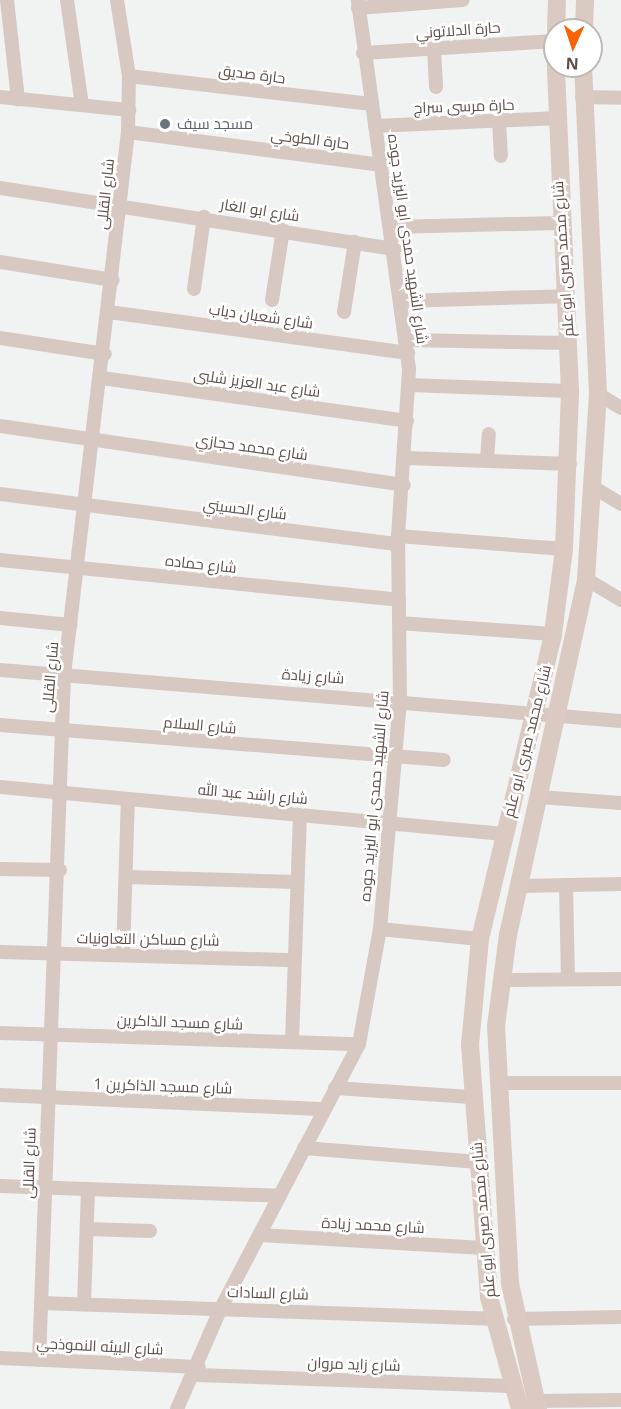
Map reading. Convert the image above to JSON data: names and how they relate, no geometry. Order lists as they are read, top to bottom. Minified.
{"streets":{"street":["حارة الدلاتوني","حارة صديق","حارة مرسى سراج","حارة الطوخي","شارع القللى","شارع ابو الغار","شارع الشهيد حمدى ابو اليزيد جوده","شارع محمد صبرى ابو علم","شارع شعبان دياب","شارع عبد العزيز شلبى","شارع محمد حجازي","شارع الحسيني","شارع حماده","شارع زيادة","شارع السلام","شارع راشد عبد الله","شارع مساكن التعاونيات","شارع مسجد الذاكرين","شارع مسجد الذاكرين 1","شارع محمد زيادة","شارع السادات","شارع البيئه النموذجي","شارع زايد مروان"]},"crossings":[["حارة الدلاتوني","شارع الشهيد حمدى ابو اليزيد جوده"],["حارة صديق","شارع القللى"],["حارة صديق","شارع الشهيد حمدى ابو اليزيد جوده"],["حارة مرسى سراج","شارع الشهيد حمدى ابو اليزيد جوده"],["حارة مرسى سراج","شارع محمد صبرى ابو علم"],["حارة الطوخي","شارع القللى"],["حارة الطوخي","شارع الشهيد حمدى ابو اليزيد جوده"],["شارع القللى","شارع ابو الغار"],["شارع القللى","شارع شعبان دياب"],["شارع القللى","شارع عبد العزيز شلبى"],["شارع القللى","شارع محمد حجازي"],["شارع القللى","شارع الحسيني"],["شارع القللى","شارع حماده"],["شارع القللى","شارع زيادة"],["شارع القللى","شارع السلام"],["شارع القللى","شارع راشد عبد الله"],["شارع القللى","شارع مساكن التعاونيات"],["شارع القللى","شارع مسجد الذاكرين"],["شارع القللى","شارع مسجد الذاكرين 1"],["شارع القللى","شارع السادات"],["شارع القللى","شارع البيئه النموذجي"],["شارع ابو الغار","شارع الشهيد حمدى ابو اليزيد جوده"],["شارع الشهيد حمدى ابو اليزيد جوده","شارع شعبان دياب"],["شارع الشهيد حمدى ابو اليزيد جوده","شارع عبد العزيز شلبى"],["شارع الشهيد حمدى ابو اليزيد جوده","شارع محمد حجازي"],["شارع الشهيد حمدى ابو اليزيد جوده","شارع الحسيني"],["شارع الشهيد حمدى ابو اليزيد جوده","شارع حماده"],["شارع الشهيد حمدى ابو اليزيد جوده","شارع زيادة"],["شارع الشهيد حمدى ابو اليزيد جوده","شارع السلام"],["شارع الشهيد حمدى ابو اليزيد جوده","شارع راشد عبد الله"],["شارع الشهيد حمدى ابو اليزيد جوده","شارع مسجد الذاكرين"],["شارع الشهيد حمدى ابو اليزيد جوده","شارع مسجد الذاكرين 1"],["شارع الشهيد حمدى ابو اليزيد جوده","شارع محمد زيادة"],["شارع الشهيد حمدى ابو اليزيد جوده","شارع السادات"],["شارع الشهيد حمدى ابو اليزيد جوده","شارع البيئه النموذجي"],["شارع الشهيد حمدى ابو اليزيد جوده","شارع زايد مروان"],["شارع محمد صبرى ابو علم","شارع شعبان دياب"],["شارع محمد صبرى ابو علم","شارع الحسيني"],["شارع محمد صبرى ابو علم","شارع زيادة"],["شارع محمد صبرى ابو علم","شارع راشد عبد الله"],["شارع محمد صبرى ابو علم","شارع محمد زيادة"],["شارع محمد صبرى ابو علم","شارع السادات"],["شارع محمد صبرى ابو علم","شارع زايد مروان"],["شارع البيئه النموذجي","شارع زايد مروان"]],"places":["مسجد سيف"],"north":"bottom"}
